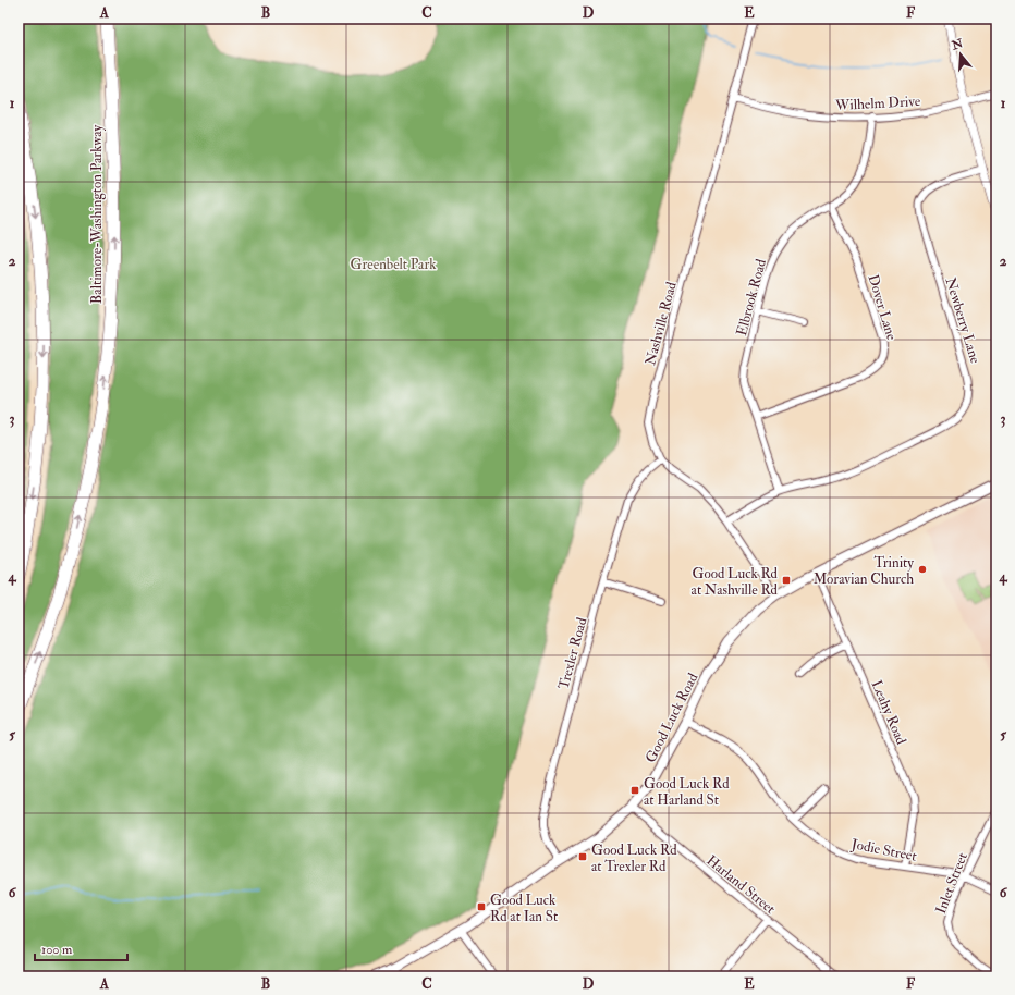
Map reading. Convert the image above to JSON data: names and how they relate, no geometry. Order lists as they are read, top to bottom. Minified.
{"streets":{"highway":["Baltimore-Washington Parkway"],"main road":["Good Luck Road"],"street":["Wilhelm Drive","Elbrook Road","Dover Lane","Newberry Lane","Nashville Road","Trexler Road","Leahy Road","Jodie Street","Inlet Street","Harland Street"]},"crossings":[["Wilhelm Drive","Elbrook Road"],["Wilhelm Drive","Nashville Road"],["Elbrook Road","Dover Lane"],["Elbrook Road","Newberry Lane"],["Newberry Lane","Nashville Road"],["Nashville Road","Trexler Road"],["Nashville Road","Good Luck Road"],["Trexler Road","Good Luck Road"],["Leahy Road","Good Luck Road"],["Leahy Road","Jodie Street"],["Good Luck Road","Jodie Street"],["Good Luck Road","Harland Street"],["Jodie Street","Inlet Street"]],"parks":["Greenbelt Park"],"places":{"other":["Trinity Moravian Church"],"transit":["Good Luck Rd at Nashville Rd","Good Luck Rd at Harland St","Good Luck Rd at Trexler Rd","Good Luck Rd at Ian St"]},"scale_bar":"100 m","north":"top","grid":{"columns":["A","B","C","D","E","F"],"rows":["1","2","3","4","5","6"]}}
